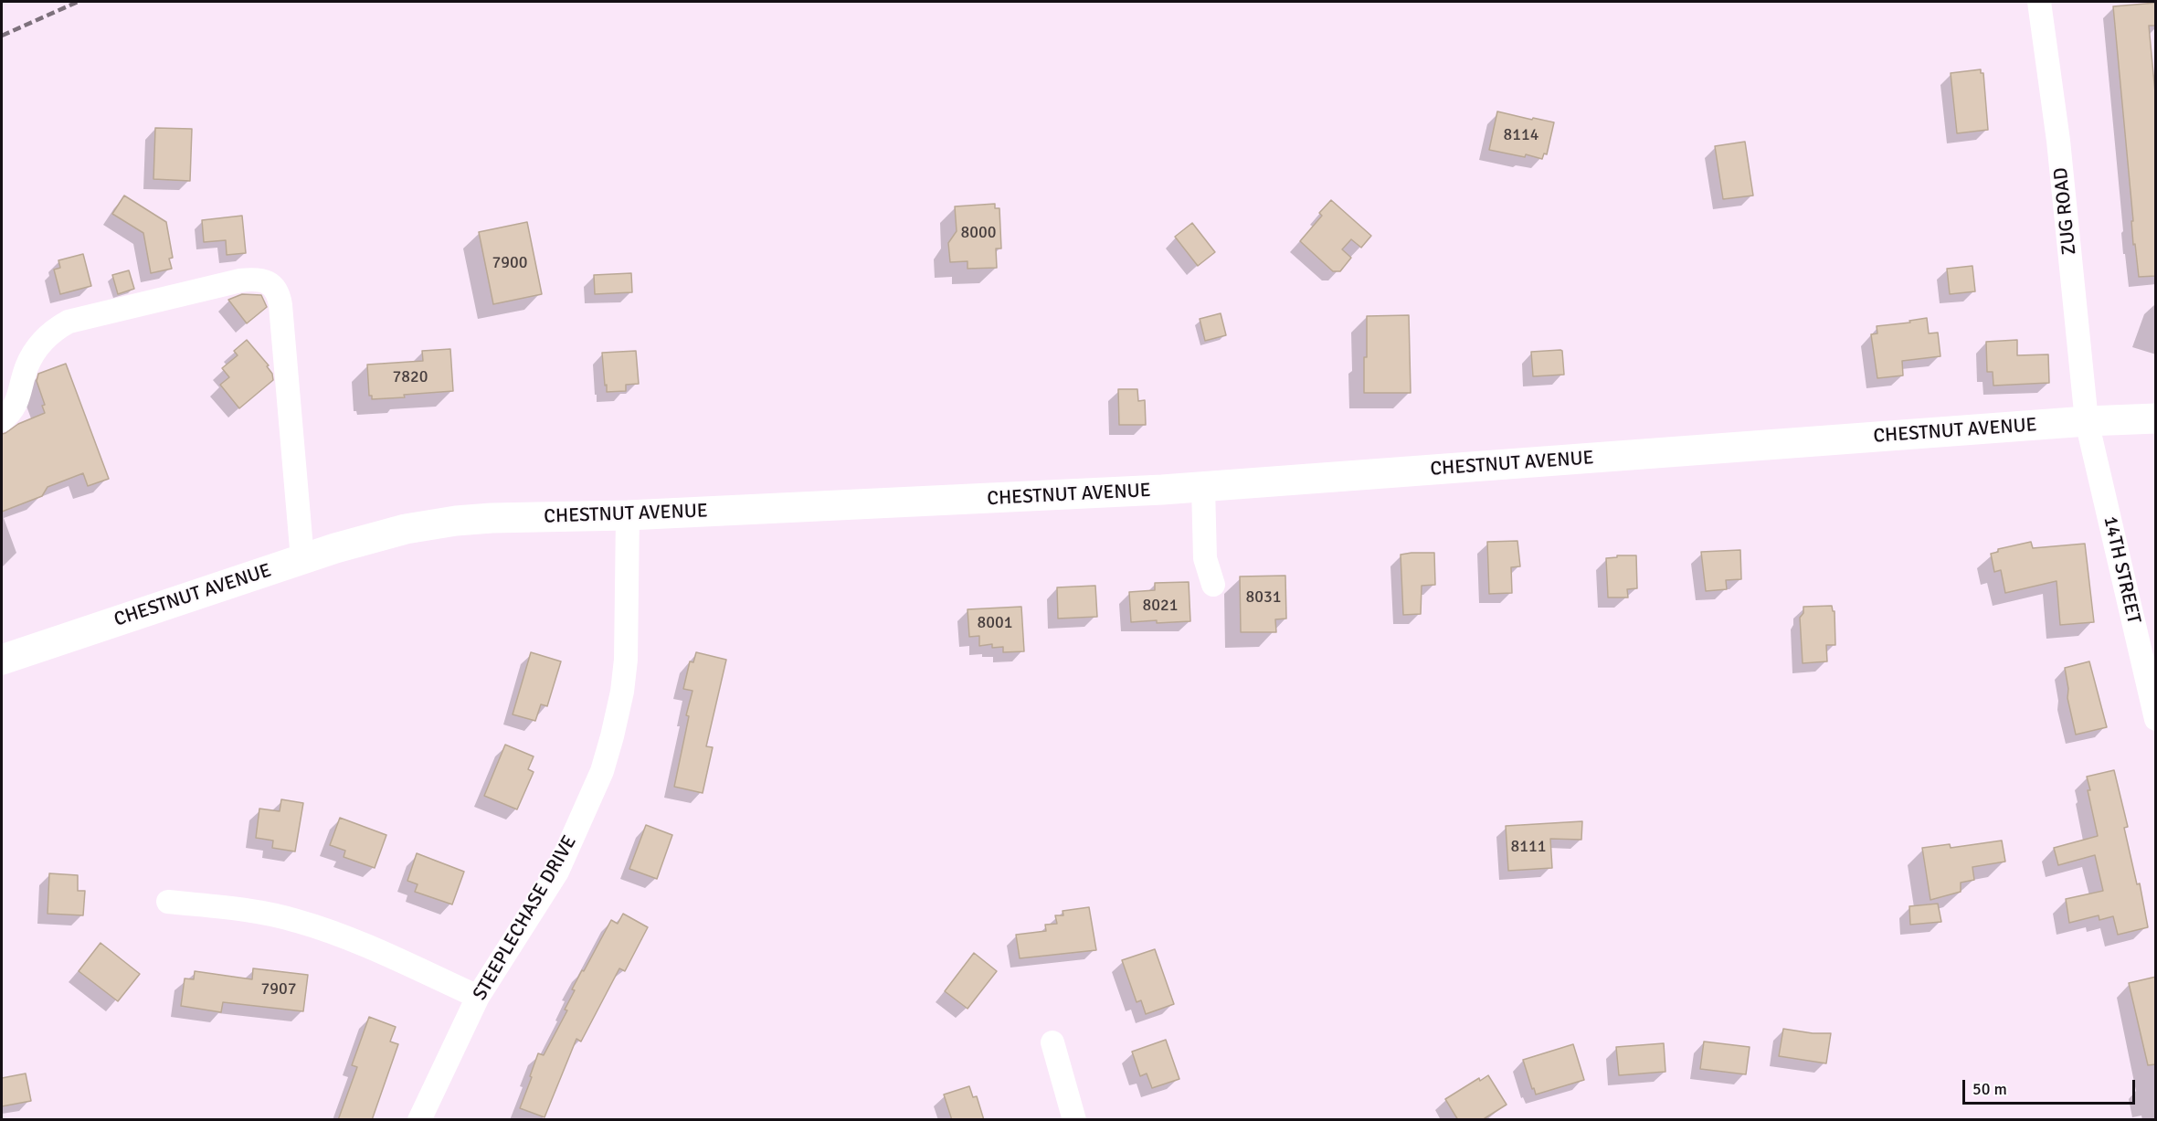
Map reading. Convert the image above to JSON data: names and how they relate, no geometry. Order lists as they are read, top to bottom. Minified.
{"streets":{"street":["ZUG ROAD","CHESTNUT AVENUE","14TH STREET","STEEPLECHASE DRIVE"]},"crossings":[["ZUG ROAD","CHESTNUT AVENUE"],["ZUG ROAD","14TH STREET"],["CHESTNUT AVENUE","14TH STREET"],["CHESTNUT AVENUE","STEEPLECHASE DRIVE"]],"house_numbers":["8114","8000","7900","7820","8031","8021","8001","8111","7907"],"scale_bar":"50 m"}
